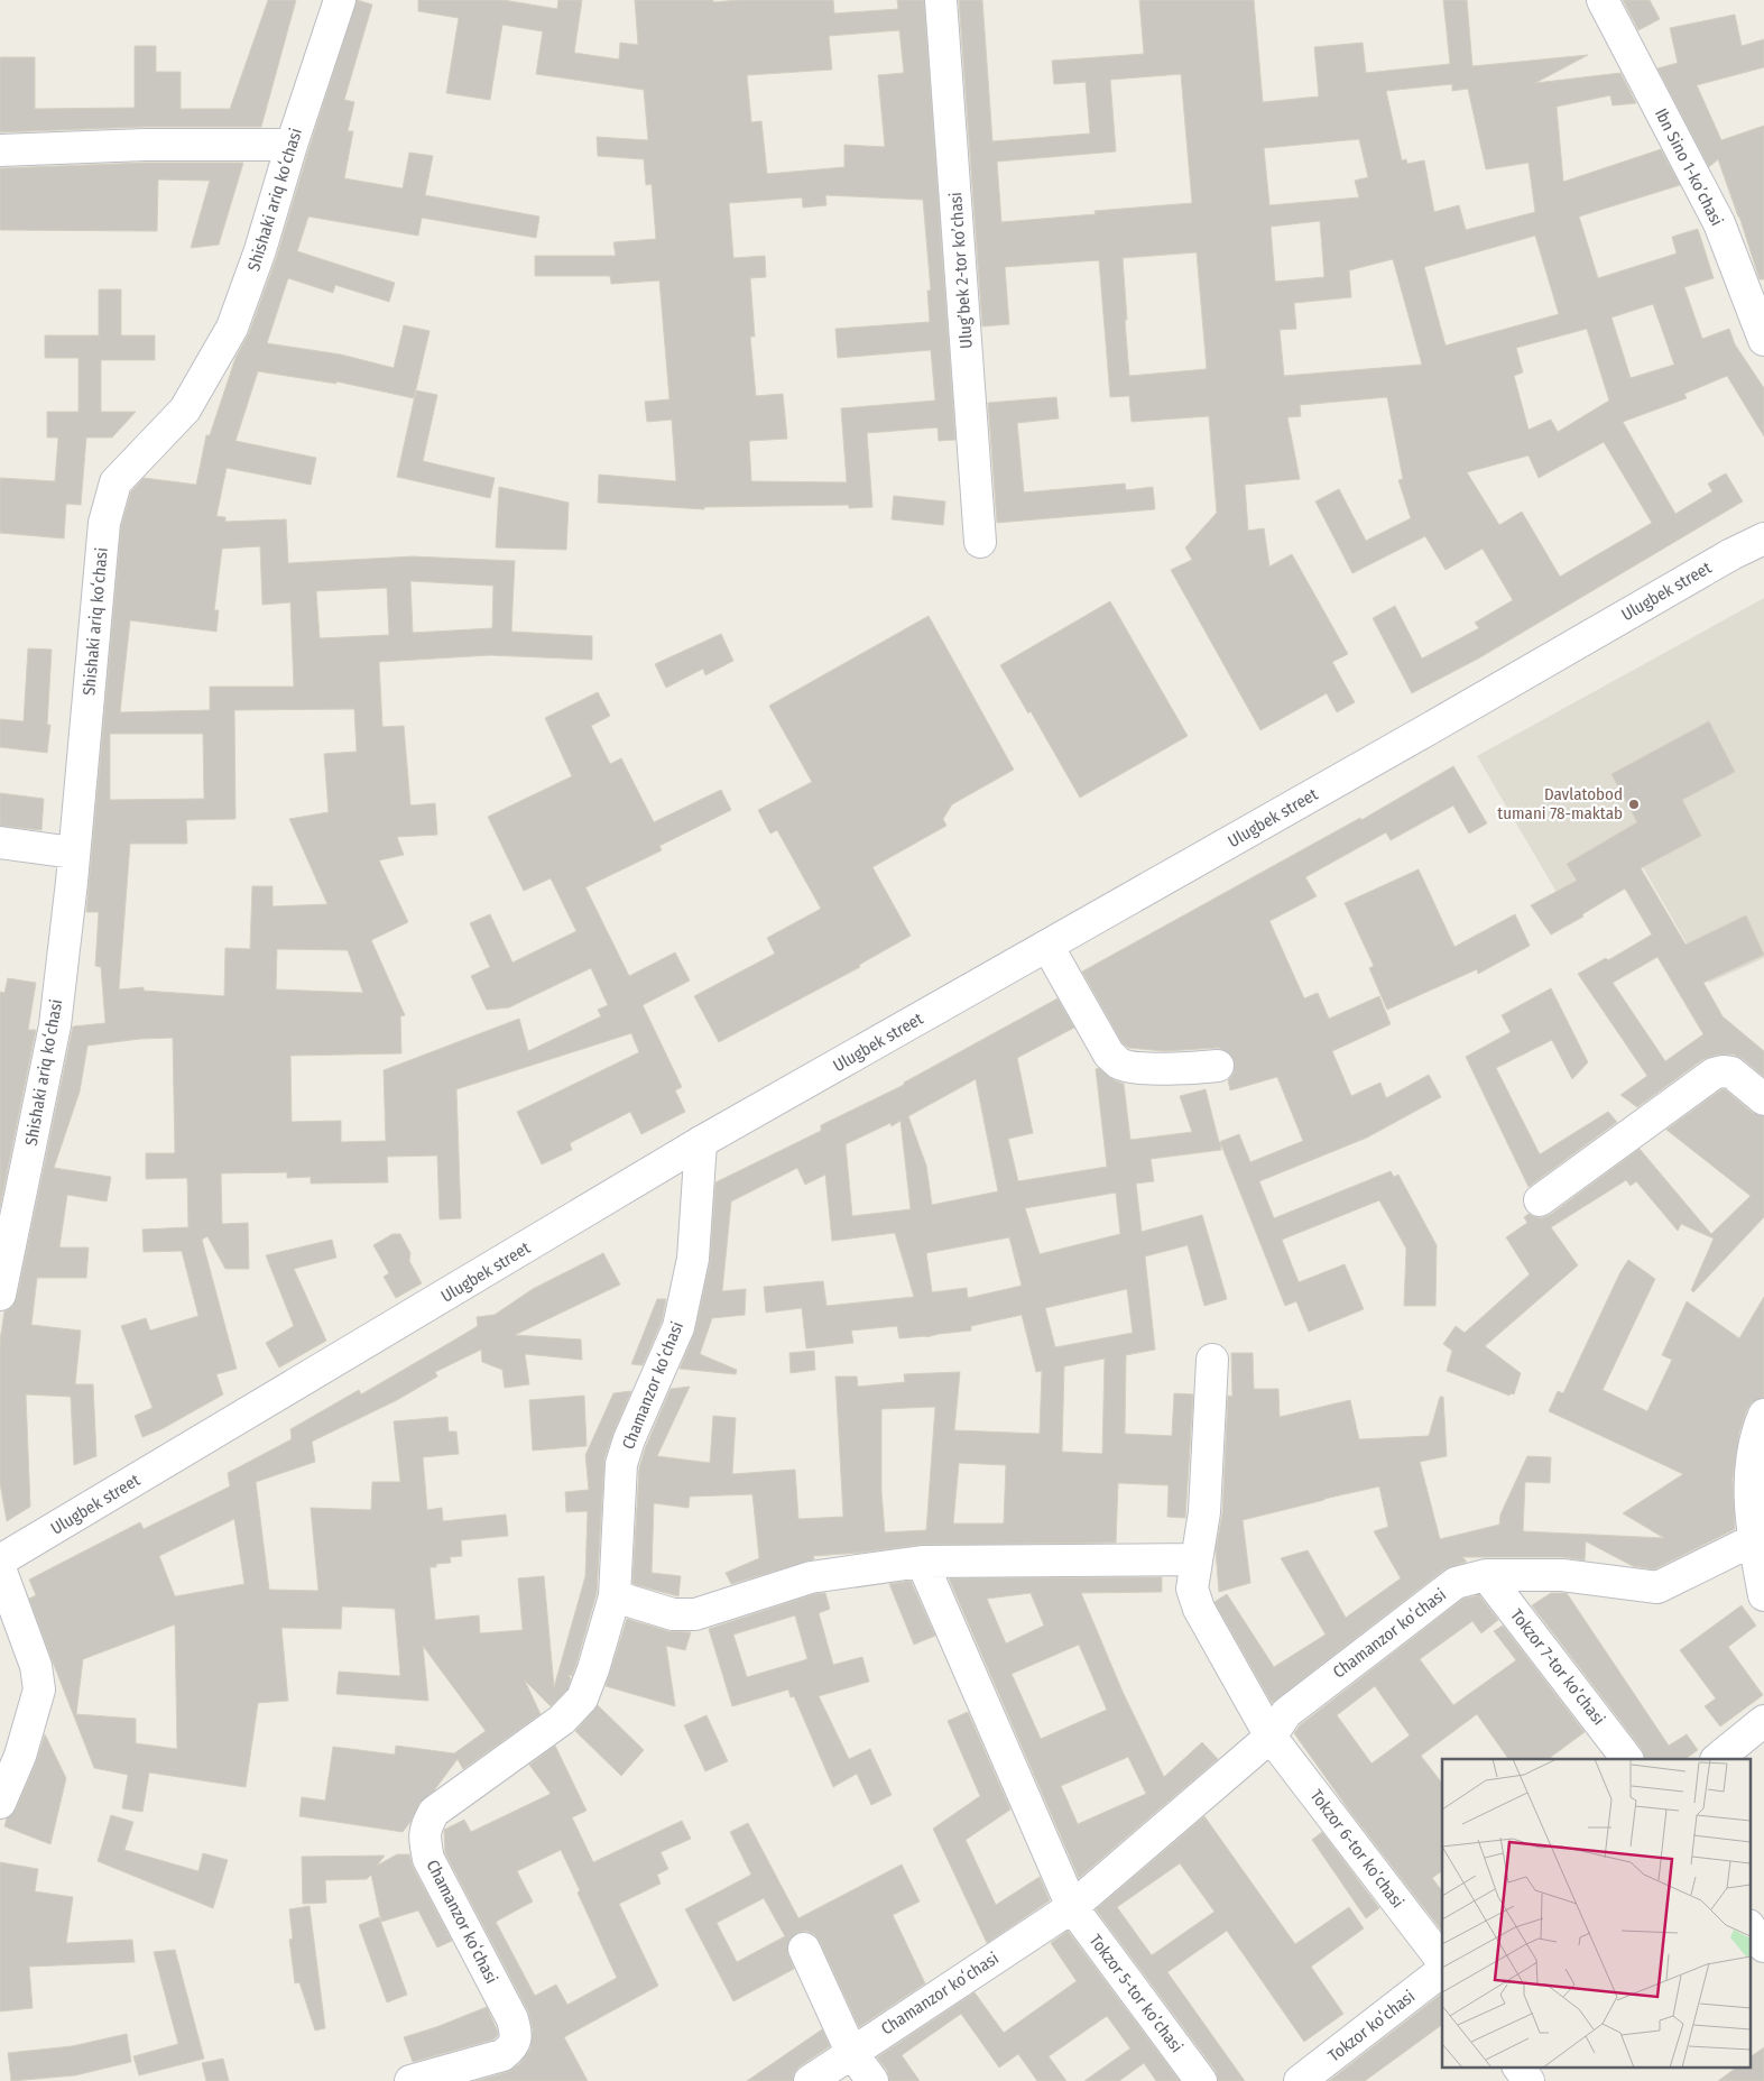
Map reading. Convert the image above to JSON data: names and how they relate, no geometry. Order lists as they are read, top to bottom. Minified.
{"streets":{"street":["Ibn Sino 1-koʼchasi","Shishaki ariq koʻchasi","Ulugʼbek 2-tor koʼchasi","Ulugbek street","Chamanzor koʻchasi","Tokzor 7-tor koʼchasi","Tokzor 6-tor koʼchasi","Tokzor 5-tor koʼchasi","Tokzor koʻchasi"]},"crossings":[["Ulugbek street","Chamanzor koʻchasi"],["Chamanzor koʻchasi","Tokzor 7-tor koʼchasi"],["Chamanzor koʻchasi","Tokzor 6-tor koʼchasi"],["Chamanzor koʻchasi","Tokzor 5-tor koʼchasi"]],"places":["Davlatobod tumani 78-maktab"]}
